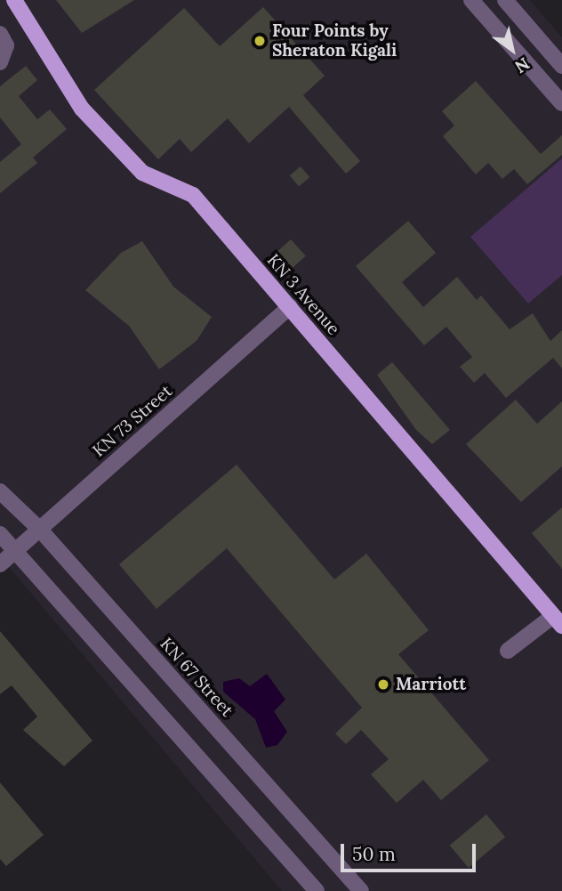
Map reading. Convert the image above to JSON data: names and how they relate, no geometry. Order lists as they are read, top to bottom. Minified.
{"streets":{"main road":["KN 3 Avenue"],"street":["KN 73 Street","KN 67 Street"]},"crossings":[["KN 3 Avenue","KN 73 Street"],["KN 73 Street","KN 67 Street"]],"places":["Four Points by Sheraton Kigali","Marriott"],"scale_bar":"50 m","north":"bottom right"}
